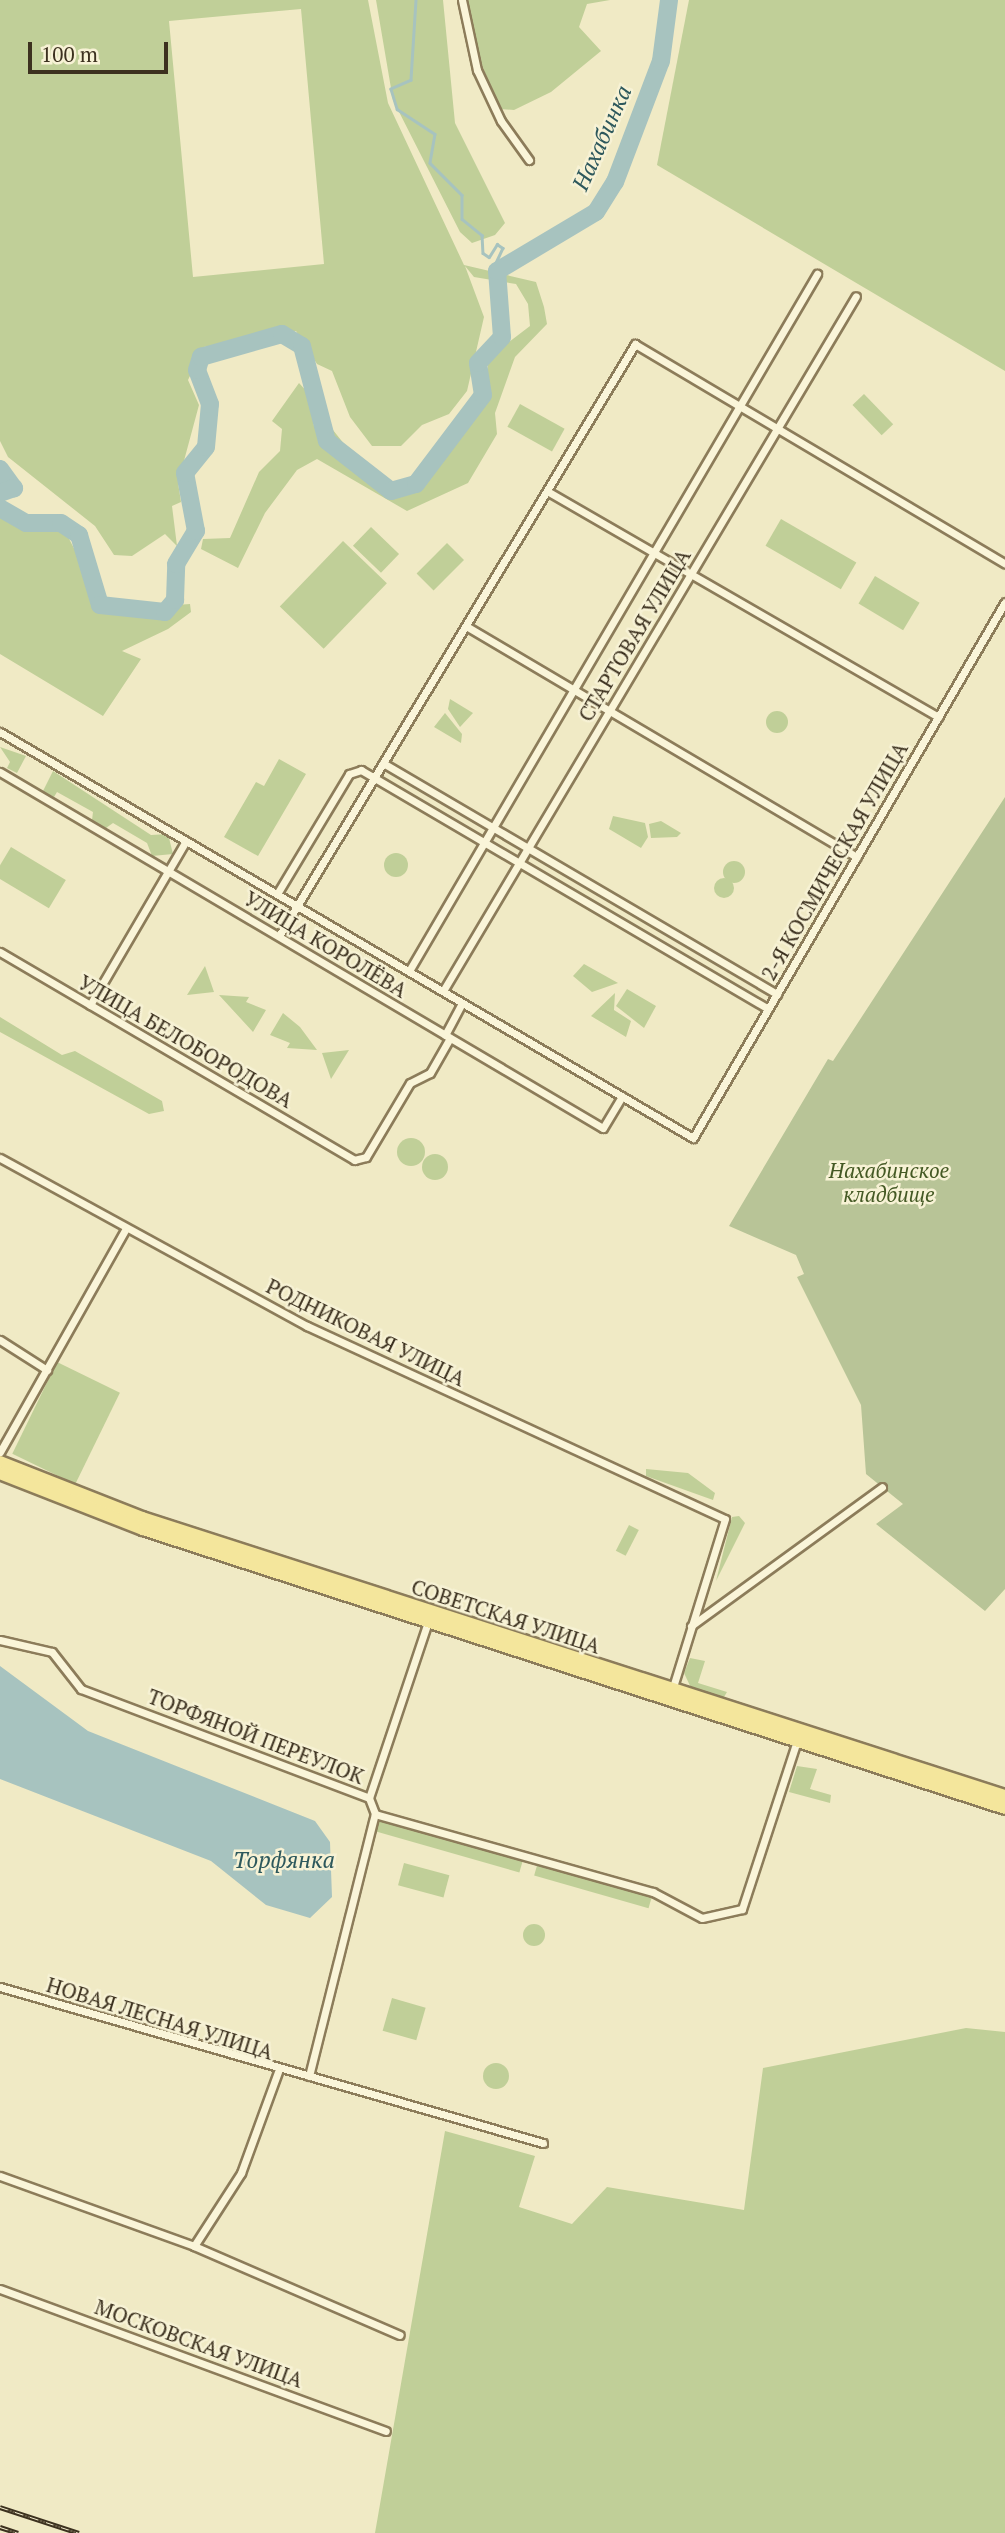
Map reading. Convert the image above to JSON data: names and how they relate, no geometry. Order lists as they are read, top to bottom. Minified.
{"streets":{"main road":["СОВЕТСКАЯ УЛИЦА"],"street":["СТАРТОВАЯ УЛИЦА","2-Я КОСМИЧЕСКАЯ УЛИЦА","УЛИЦА КОРОЛЁВА","УЛИЦА БЕЛОБОРОДОВА","РОДНИКОВАЯ УЛИЦА","ТОРФЯНОЙ ПЕРЕУЛОК","НОВАЯ ЛЕСНАЯ УЛИЦА","МОСКОВСКАЯ УЛИЦА"]},"crossings":[["СТАРТОВАЯ УЛИЦА","УЛИЦА КОРОЛЁВА"],["2-Я КОСМИЧЕСКАЯ УЛИЦА","УЛИЦА КОРОЛЁВА"],["УЛИЦА КОРОЛЁВА","УЛИЦА БЕЛОБОРОДОВА"],["СОВЕТСКАЯ УЛИЦА","ТОРФЯНОЙ ПЕРЕУЛОК"]],"water":["Нахабинка","Торфянка"],"parks":["Нахабинское кладбище"],"scale_bar":"100 m"}
